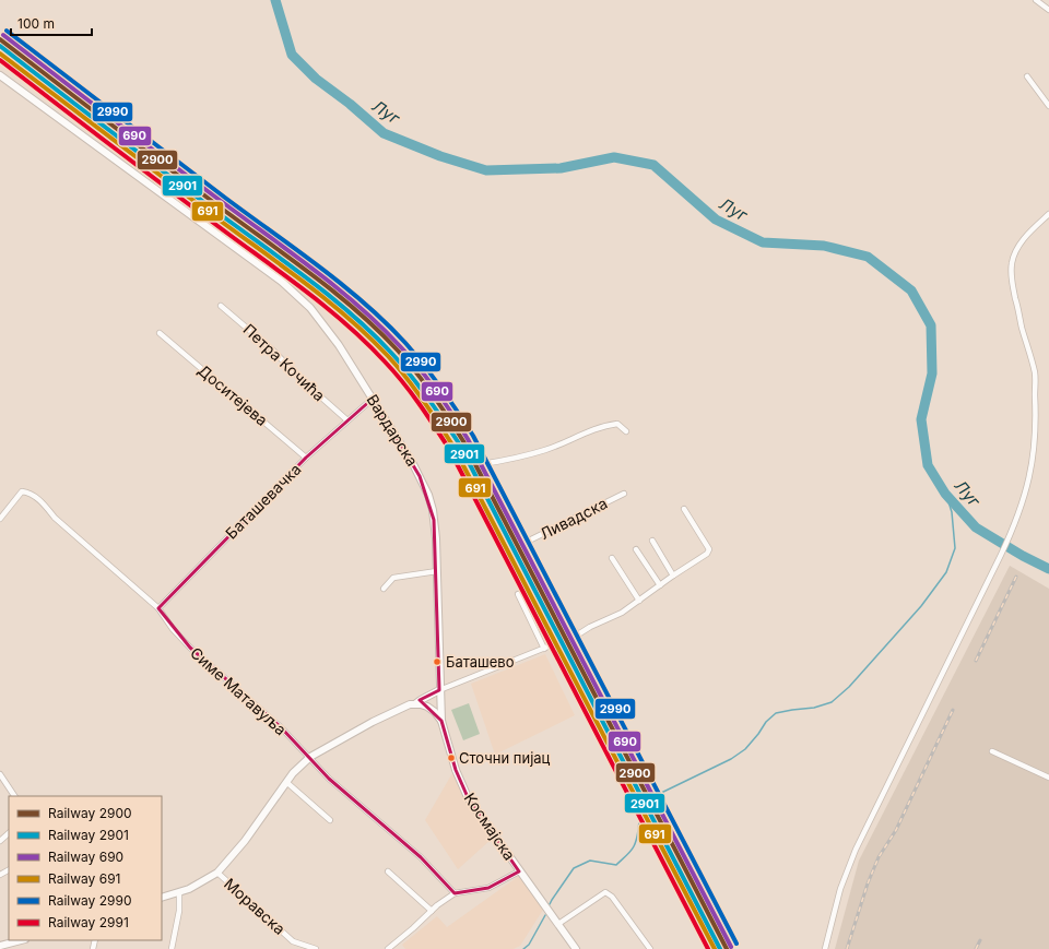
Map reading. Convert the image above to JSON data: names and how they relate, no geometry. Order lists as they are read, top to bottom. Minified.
{"streets":{"main road":["Вардарска","Космајска"],"street":["Петра Кочића","Доситејева","Баташевачка","Ливадска","Симе Матавуља","Моравска"]},"crossings":[["Петра Кочића","Баташевачка"],["Доситејева","Баташевачка"],["Вардарска","Баташевачка"],["Вардарска","Космајска"],["Баташевачка","Симе Матавуља"]],"water":["Луг"],"places":["Баташево","Сточни пијац"],"lines":["rail line 2990","rail line 690","rail line 2900","rail line 2901","rail line 691","rail line 2991"],"legend":["Railway 2900","Railway 2901","Railway 690","Railway 691","Railway 2990","Railway 2991"],"scale_bar":"100 m"}
